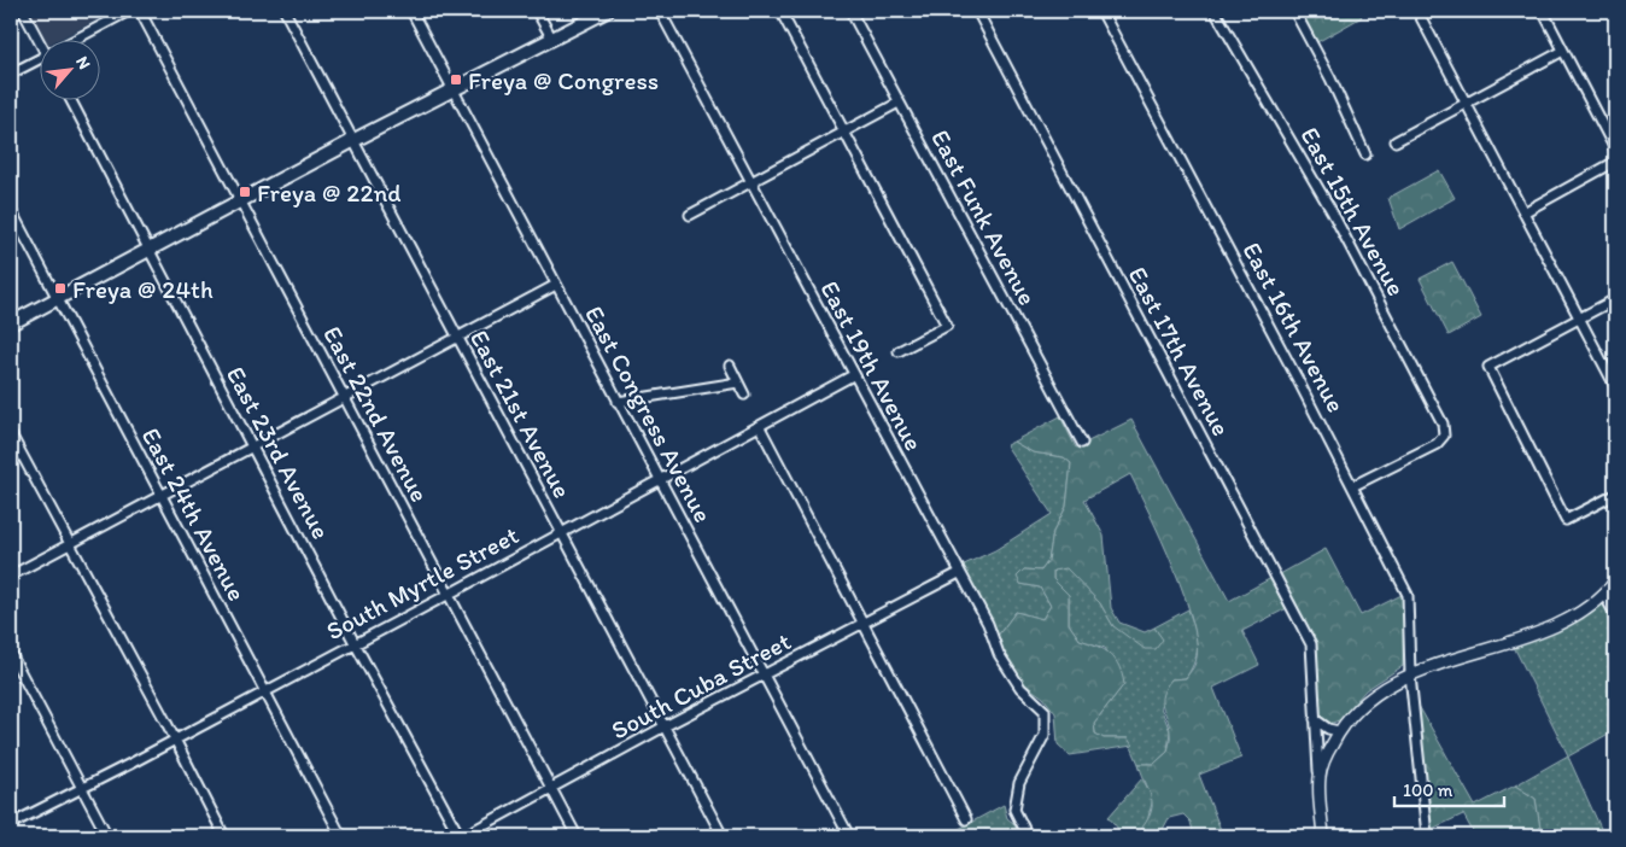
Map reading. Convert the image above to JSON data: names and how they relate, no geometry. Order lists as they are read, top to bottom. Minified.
{"streets":{"street":["East 15th Avenue","East Funk Avenue","East 16th Avenue","East 17th Avenue","East 19th Avenue","East 22nd Avenue","East 21st Avenue","East Congress Avenue","East 23rd Avenue","East 24th Avenue","South Myrtle Street","South Cuba Street"]},"crossings":[["East 15th Avenue","East 16th Avenue"],["East 19th Avenue","South Myrtle Street"],["East 19th Avenue","South Cuba Street"],["East 22nd Avenue","South Myrtle Street"],["East 22nd Avenue","South Cuba Street"],["East 21st Avenue","South Myrtle Street"],["East 21st Avenue","South Cuba Street"],["East Congress Avenue","South Myrtle Street"],["East Congress Avenue","South Cuba Street"],["East 23rd Avenue","South Myrtle Street"],["East 23rd Avenue","South Cuba Street"],["East 24th Avenue","South Myrtle Street"]],"places":{"transit":["Freya @ Congress","Freya @ 22nd","Freya @ 24th"]},"scale_bar":"100 m","north":"top right"}
